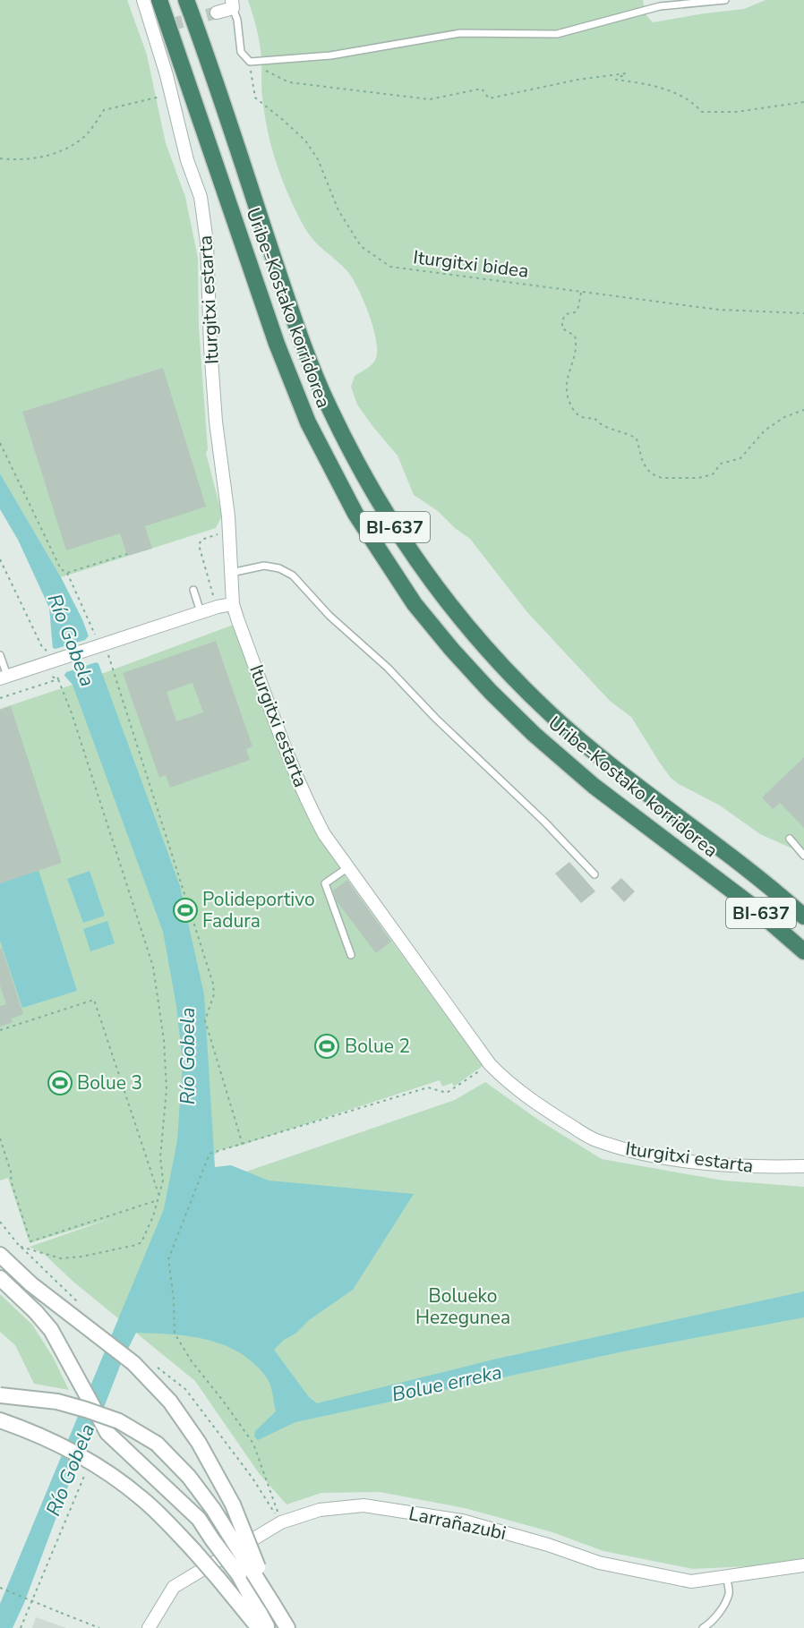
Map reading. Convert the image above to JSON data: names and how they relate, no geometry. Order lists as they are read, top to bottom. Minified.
{"streets":{"highway":["Uribe-Kostako korridorea","BI-637"],"street":["Iturgitxi estarta","Larrañazubi"],"path":["Iturgitxi bidea"]},"water":["Río Gobela","Bolue erreka"],"parks":["Bolueko Hezegunea"],"places":{"sports":["Polideportivo Fadura","Bolue 2","Bolue 3"]}}
